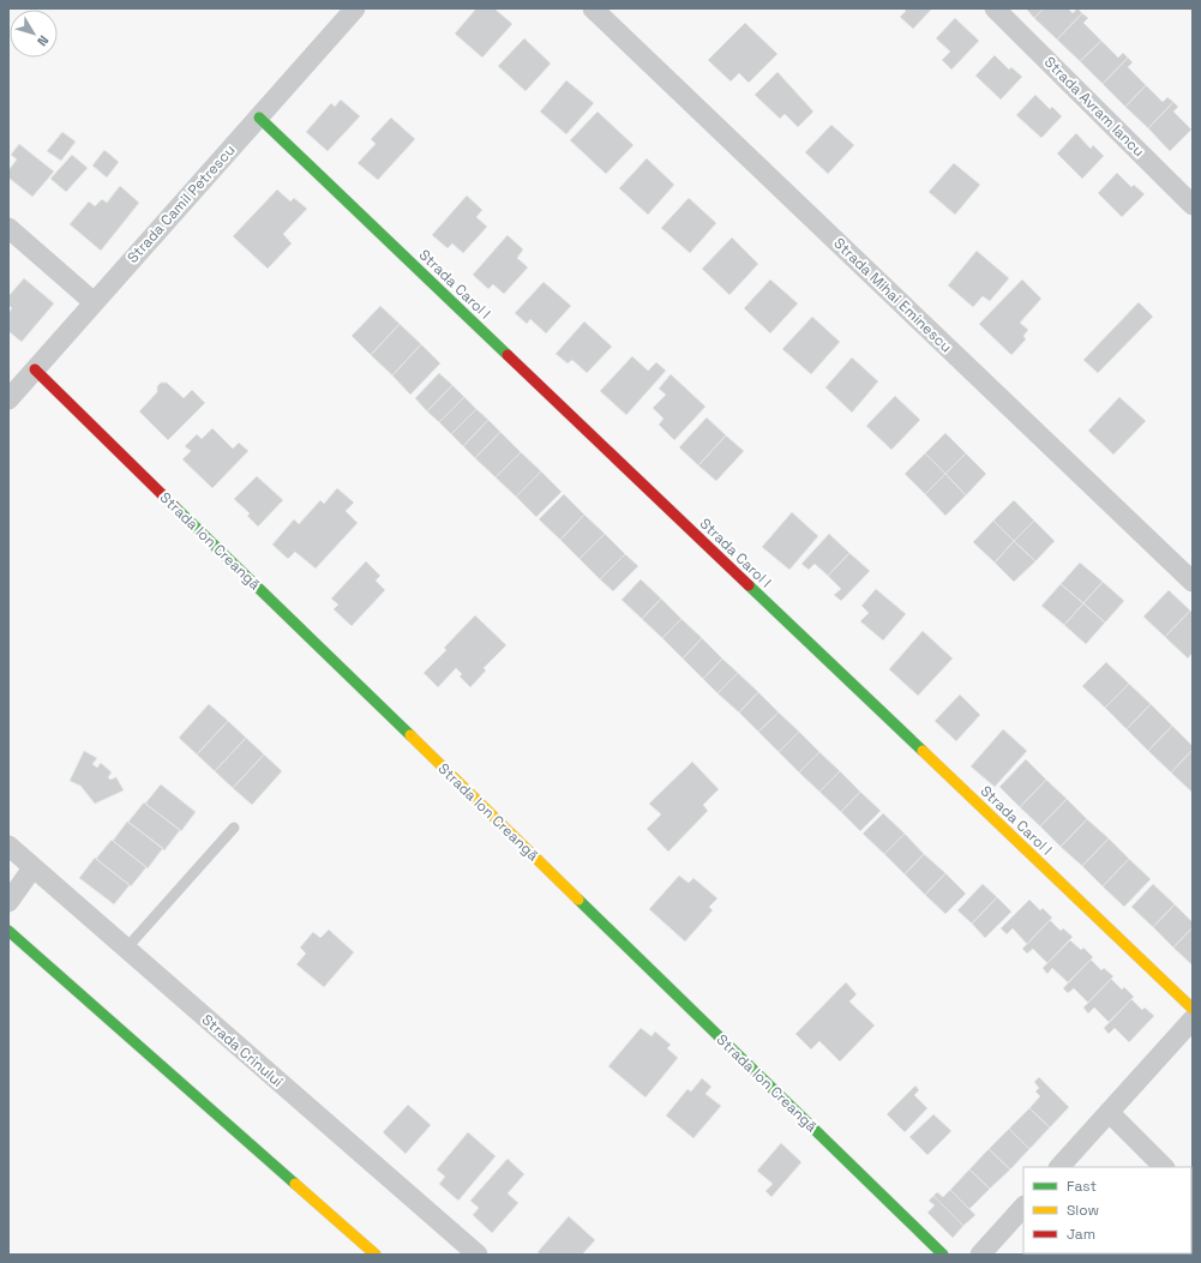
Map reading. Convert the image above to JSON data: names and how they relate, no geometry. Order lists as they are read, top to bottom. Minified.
{"streets":{"main road":["Strada Carol I","Strada Ion Creangă"],"street":["Strada Avram Iancu","Strada Camil Petrescu","Strada Mihai Eminescu","Strada Crinului"]},"crossings":[["Strada Camil Petrescu","Strada Carol I"],["Strada Camil Petrescu","Strada Ion Creangă"]],"legend":["Fast","Slow","Jam"],"north":"bottom right"}
